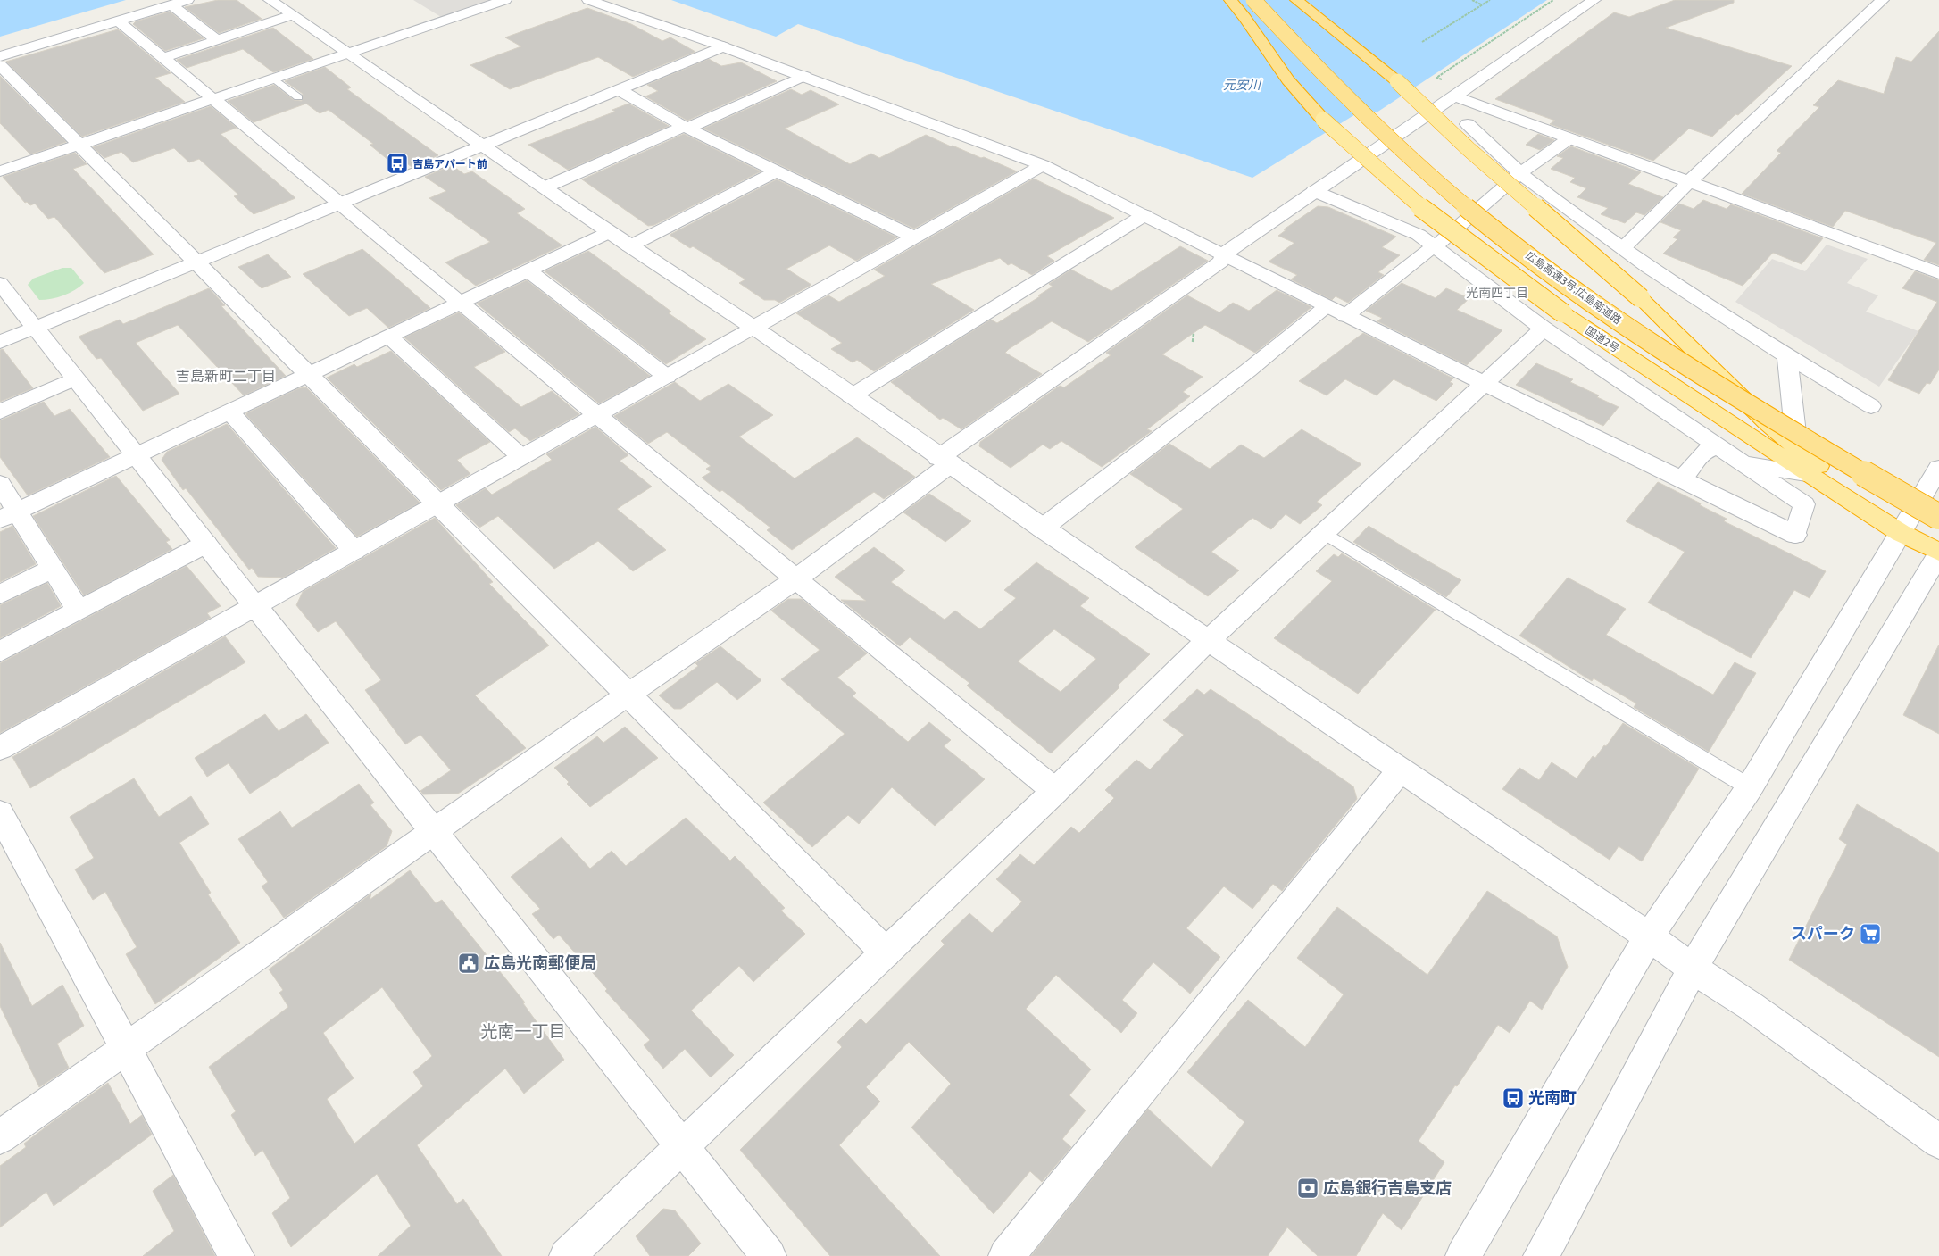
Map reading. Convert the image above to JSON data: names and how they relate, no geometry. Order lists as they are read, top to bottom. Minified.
{"streets":{"highway":["広島高速3号;広島南道路","国道2号"]},"districts":["光南四丁目","吉島新町二丁目","光南一丁目"],"water":["元安川"],"places":{"bus stop":["吉島アパート前","光南町"],"supermarket":["スパーク"],"public building":["広島光南郵便局"],"bank":["広島銀行吉島支店"]}}
